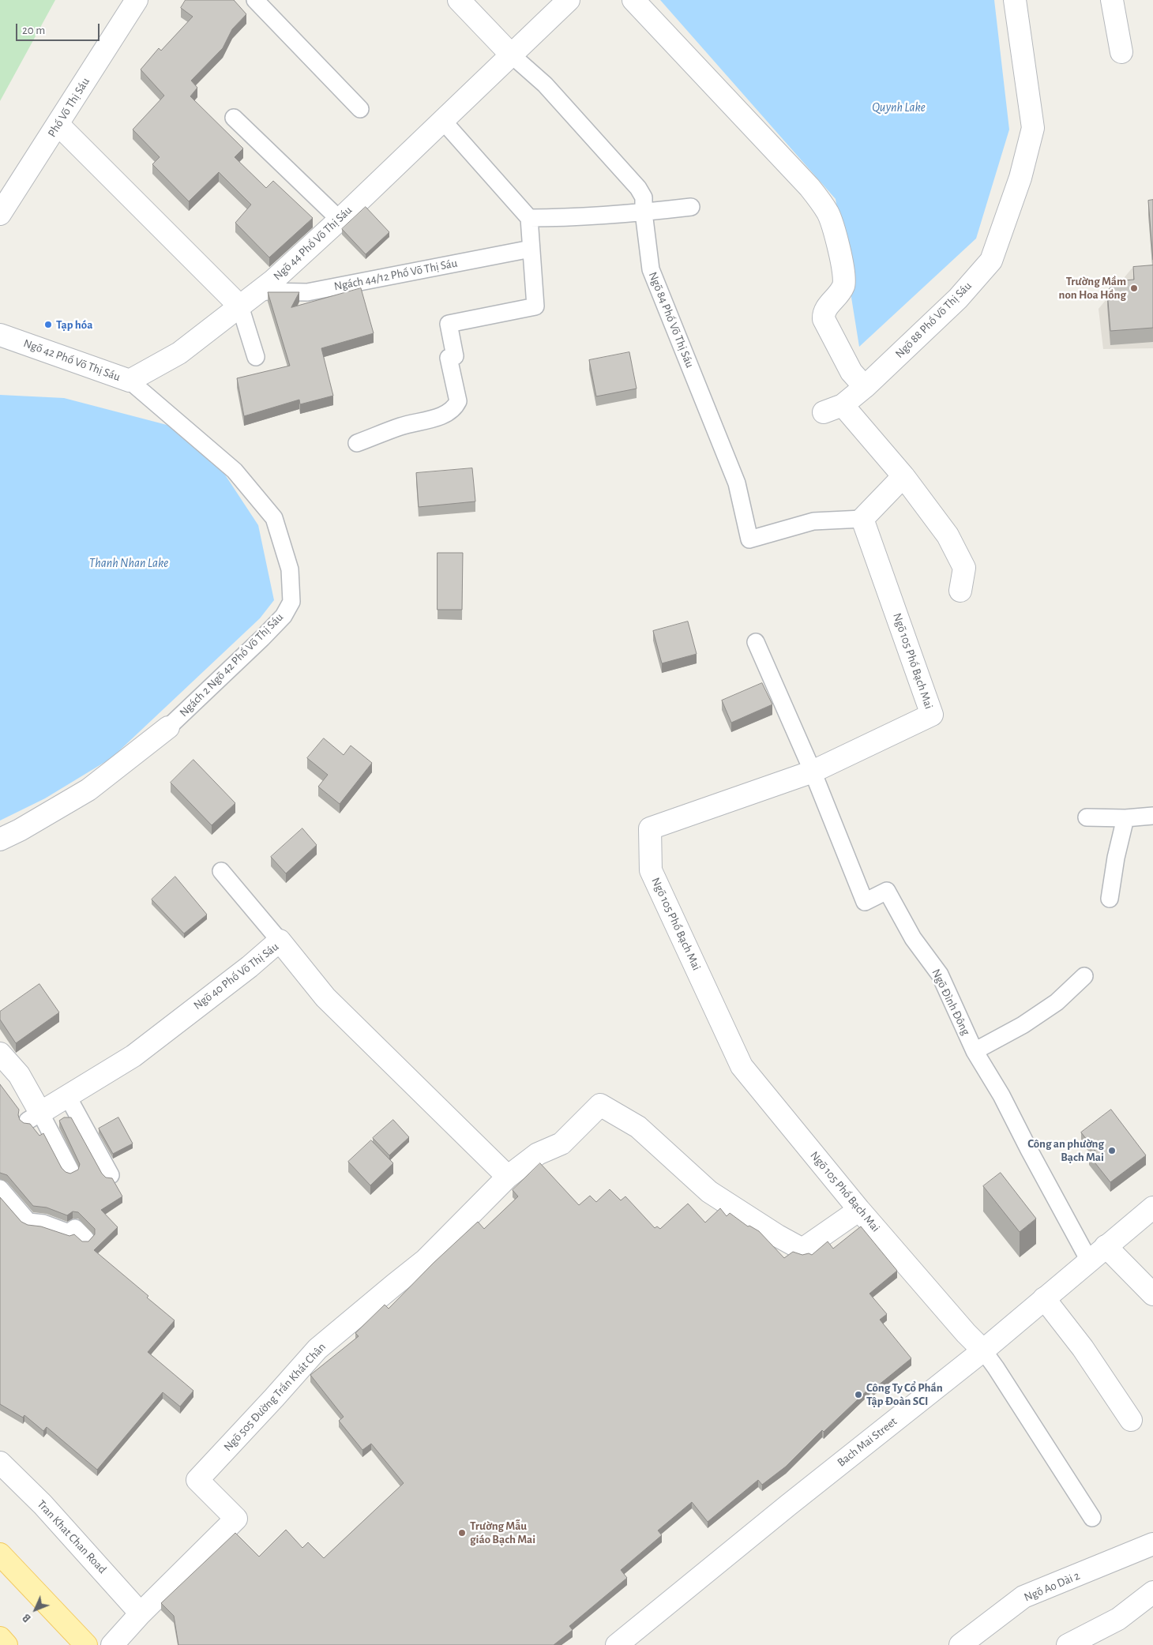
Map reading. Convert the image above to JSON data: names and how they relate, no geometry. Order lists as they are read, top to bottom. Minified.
{"streets":{"street":["Phố Võ Thị Sáu","Ngõ 44 Phố Võ Thị Sáu","Ngõ 84 Phố Võ Thị Sáu","Ngõ 88 Phố Võ Thị Sáu","Ngõ 42 Phố Võ Thị Sáu","Ngõ 105 Phố Bạch Mai","Ngõ 40 Phố Võ Thị Sáu","Ngõ 505 Đường Trần Khát Chân","Bach Mai Street","Tran Khat Chan Road","Ngõ Ao Dài 2"],"lane":["Ngách 44/12 Phố Võ Thị Sáu","Ngách 2 Ngõ 42 Phố Võ Thị Sáu","Ngõ Đình Đông"]},"crossings":[["Ngõ 44 Phố Võ Thị Sáu","Ngách 44/12 Phố Võ Thị Sáu"],["Ngõ 44 Phố Võ Thị Sáu","Ngõ 84 Phố Võ Thị Sáu"],["Ngõ 44 Phố Võ Thị Sáu","Ngõ 42 Phố Võ Thị Sáu"],["Ngõ 84 Phố Võ Thị Sáu","Ngõ 105 Phố Bạch Mai"],["Ngõ 42 Phố Võ Thị Sáu","Ngách 2 Ngõ 42 Phố Võ Thị Sáu"],["Ngõ 105 Phố Bạch Mai","Ngõ Đình Đông"],["Ngõ 105 Phố Bạch Mai","Ngõ 505 Đường Trần Khát Chân"],["Ngõ 105 Phố Bạch Mai","Bach Mai Street"],["Ngõ 40 Phố Võ Thị Sáu","Ngõ 505 Đường Trần Khát Chân"],["Ngõ Đình Đông","Bach Mai Street"],["Ngõ 505 Đường Trần Khát Chân","Tran Khat Chan Road"]],"water":["Quynh Lake","Thanh Nhan Lake"],"places":["Trường Mầm non Hoa Hồng","Tạp hóa","Công an phường Bạch Mai","Công Ty Cổ Phần Tập Đoàn SCI","Trường Mẫu giáo Bạch Mai"],"scale_bar":"20 m","north":"bottom left"}
